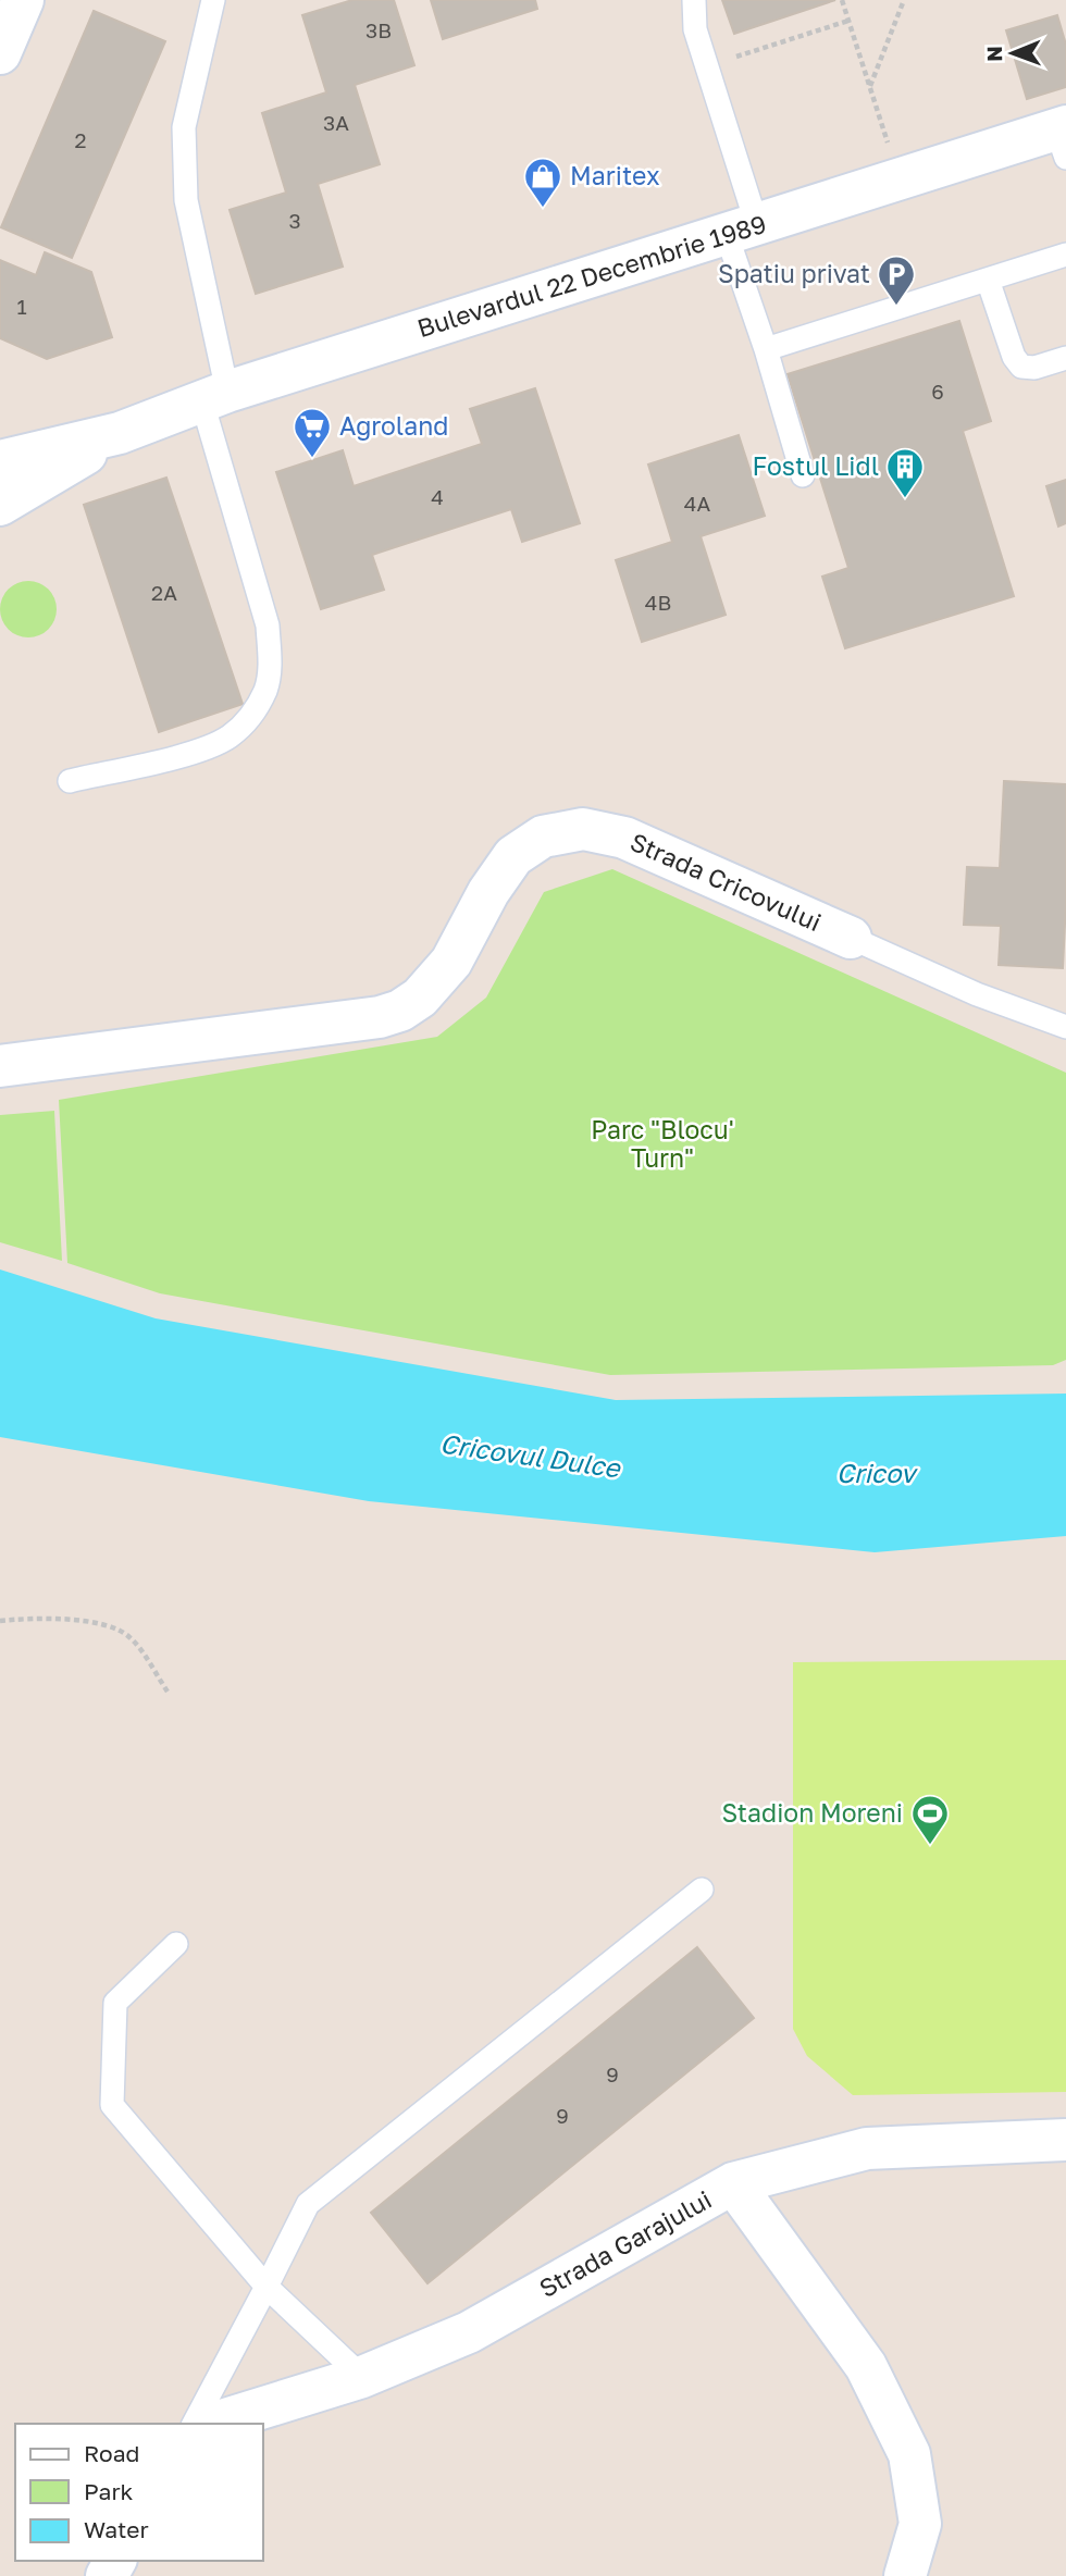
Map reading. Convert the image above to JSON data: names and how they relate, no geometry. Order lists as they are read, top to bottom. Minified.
{"streets":{"street":["Bulevardul 22 Decembrie 1989","Strada Cricovului","Strada Garajului"]},"water":["Cricovul Dulce","Cricov"],"parks":["Parc \"Blocu' Turn\""],"places":{"shop":["Maritex"],"parking":["Spatiu privat"],"supermarket":["Agroland"],"building":["Fostul Lidl"],"sports":["Stadion Moreni"]},"house_numbers":["3B","3A","2","3","1","6","4","4A","2A","4B","9","9"],"legend":["Road","Park","Water"],"north":"left"}
